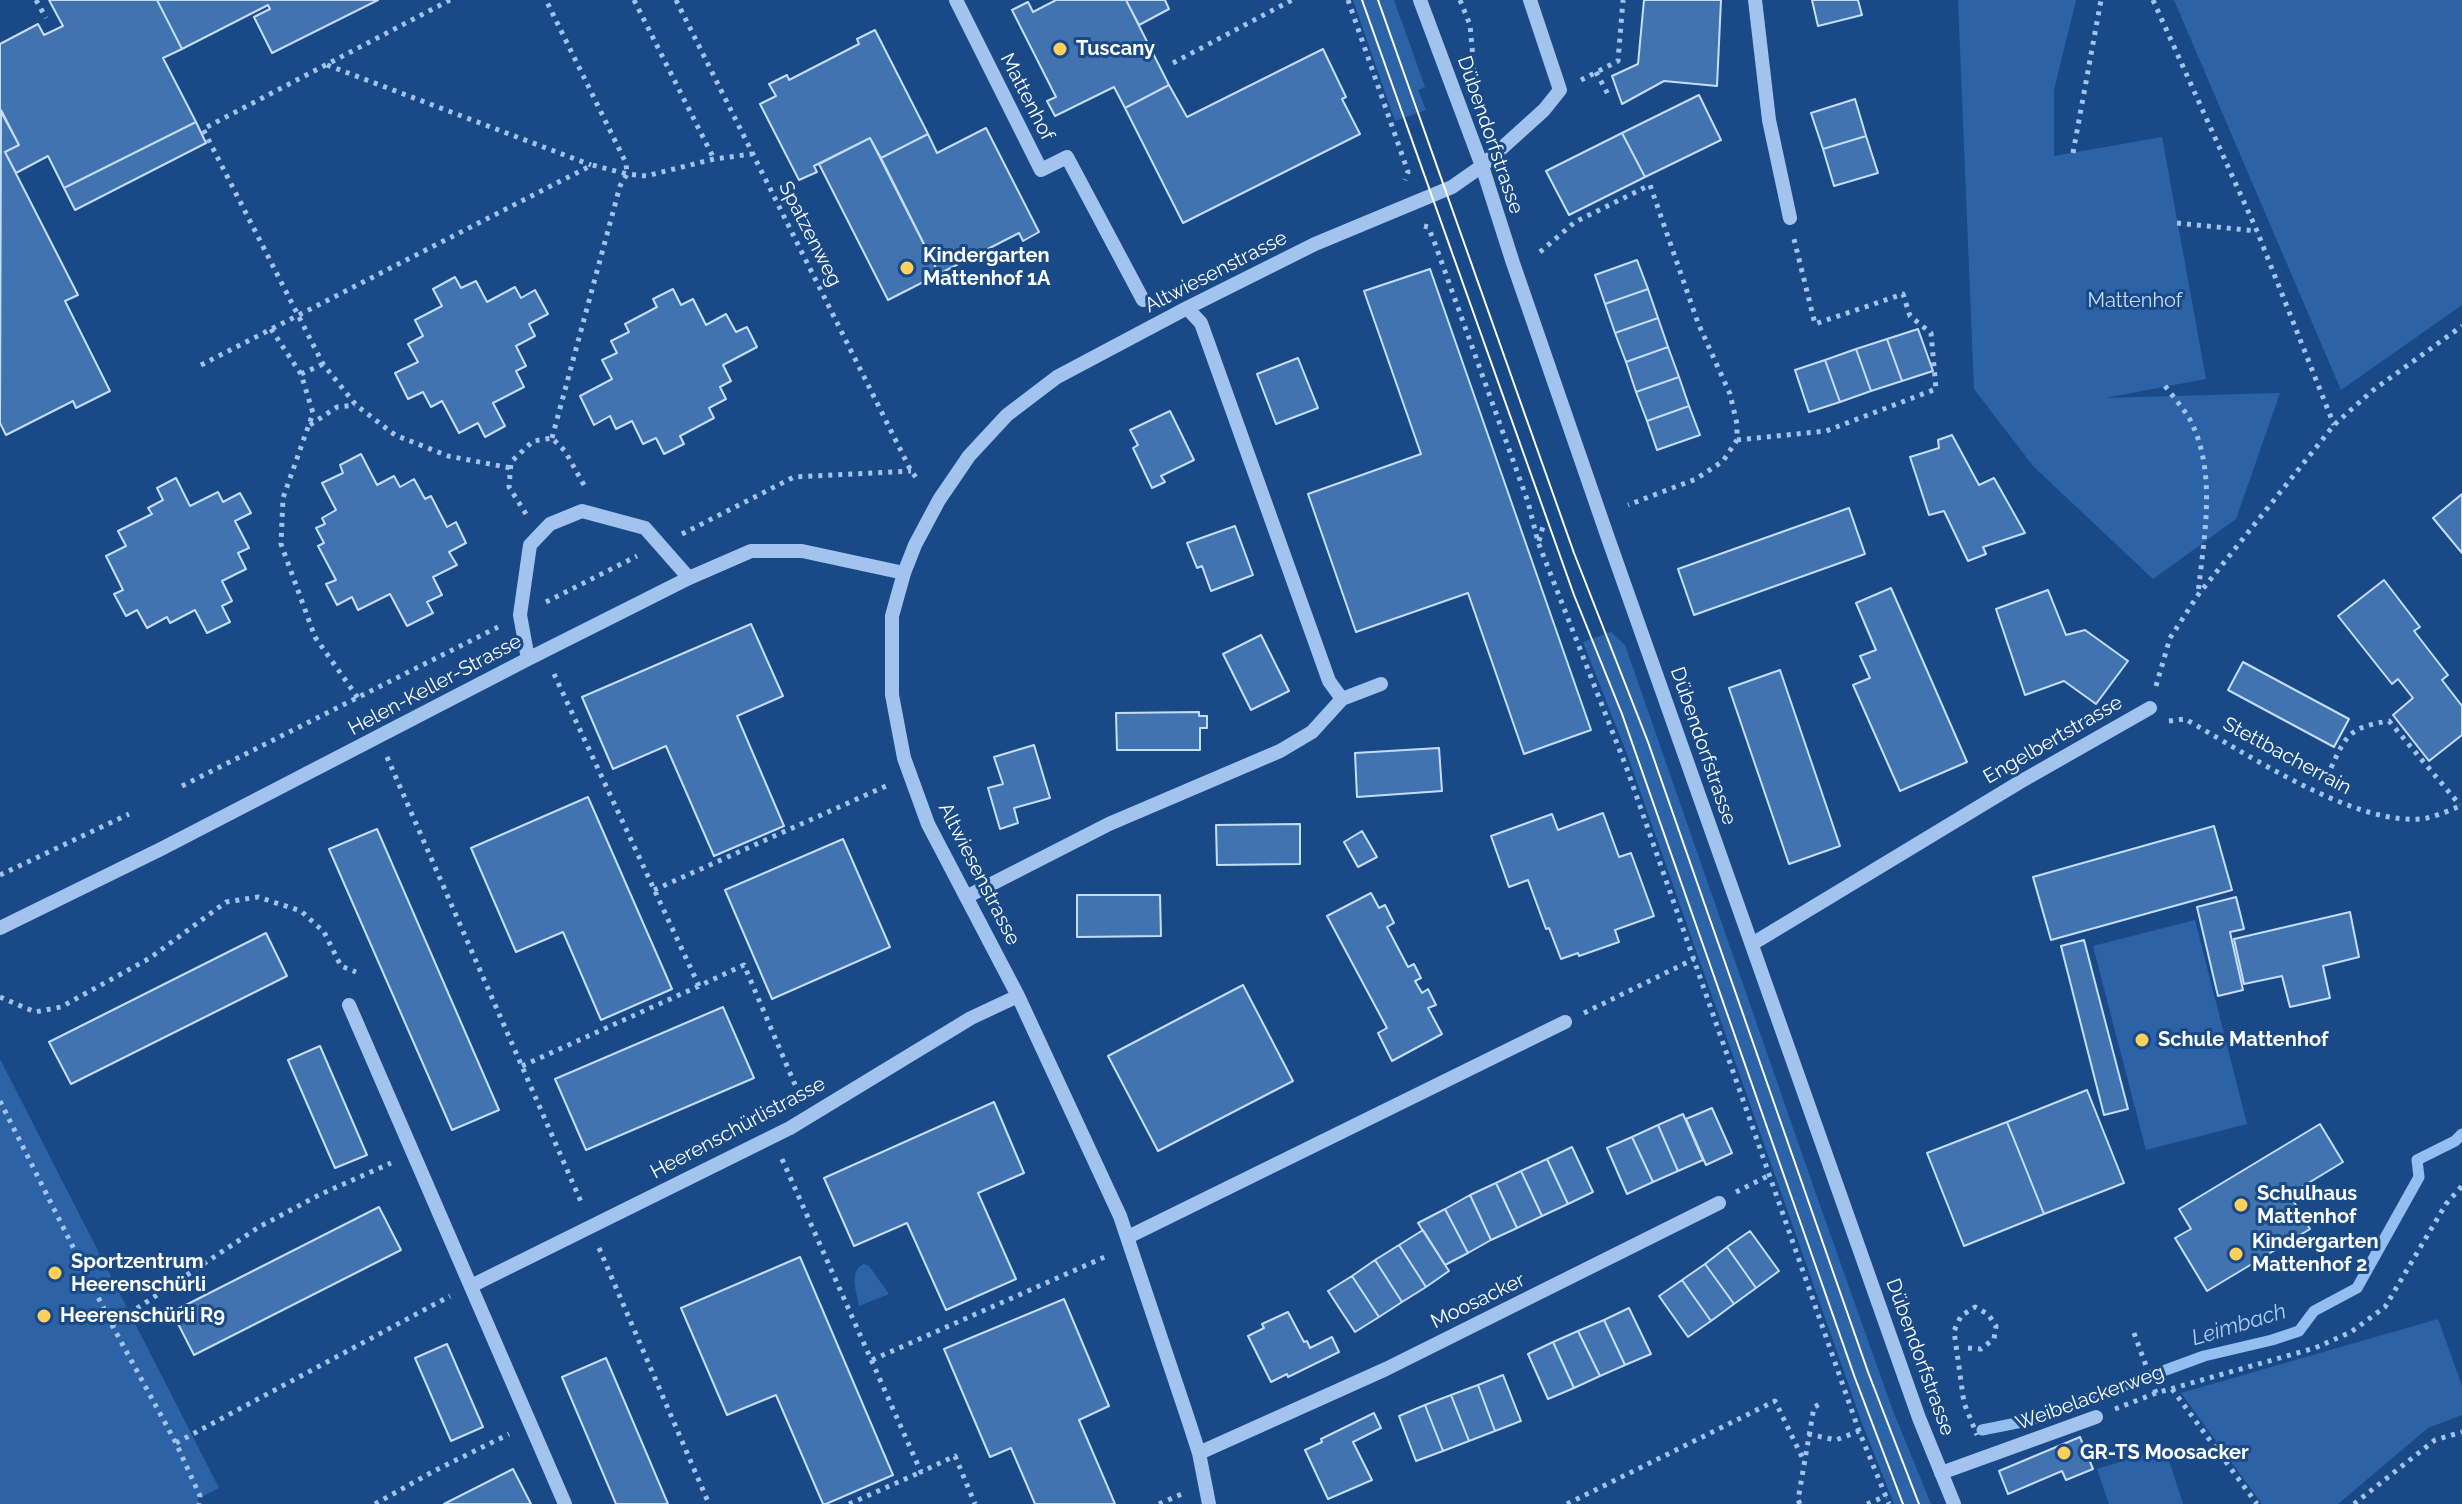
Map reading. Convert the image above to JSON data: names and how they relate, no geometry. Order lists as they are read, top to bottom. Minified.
{"streets":{"street":["Mattenhof","Dübendorfstrasse","Altwiesenstrasse","Helen-Keller-Strasse","Engelbertstrasse","Heerenschürlistrasse","Moosacker","Weibelackerweg"],"path":["Spatzenweg","Stettbacherrain"]},"crossings":[["Dübendorfstrasse","Altwiesenstrasse"],["Dübendorfstrasse","Engelbertstrasse"],["Dübendorfstrasse","Weibelackerweg"],["Altwiesenstrasse","Helen-Keller-Strasse"],["Altwiesenstrasse","Heerenschürlistrasse"],["Altwiesenstrasse","Moosacker"],["Engelbertstrasse","Stettbacherrain"]],"water":["Leimbach"],"parks":["Mattenhof"],"places":["Tuscany","Kindergarten Mattenhof 1A","Schule Mattenhof","Schulhaus Mattenhof","Kindergarten Mattenhof 2","Sportzentrum Heerenschürli","Heerenschürli R9","GR-TS Moosacker"]}
